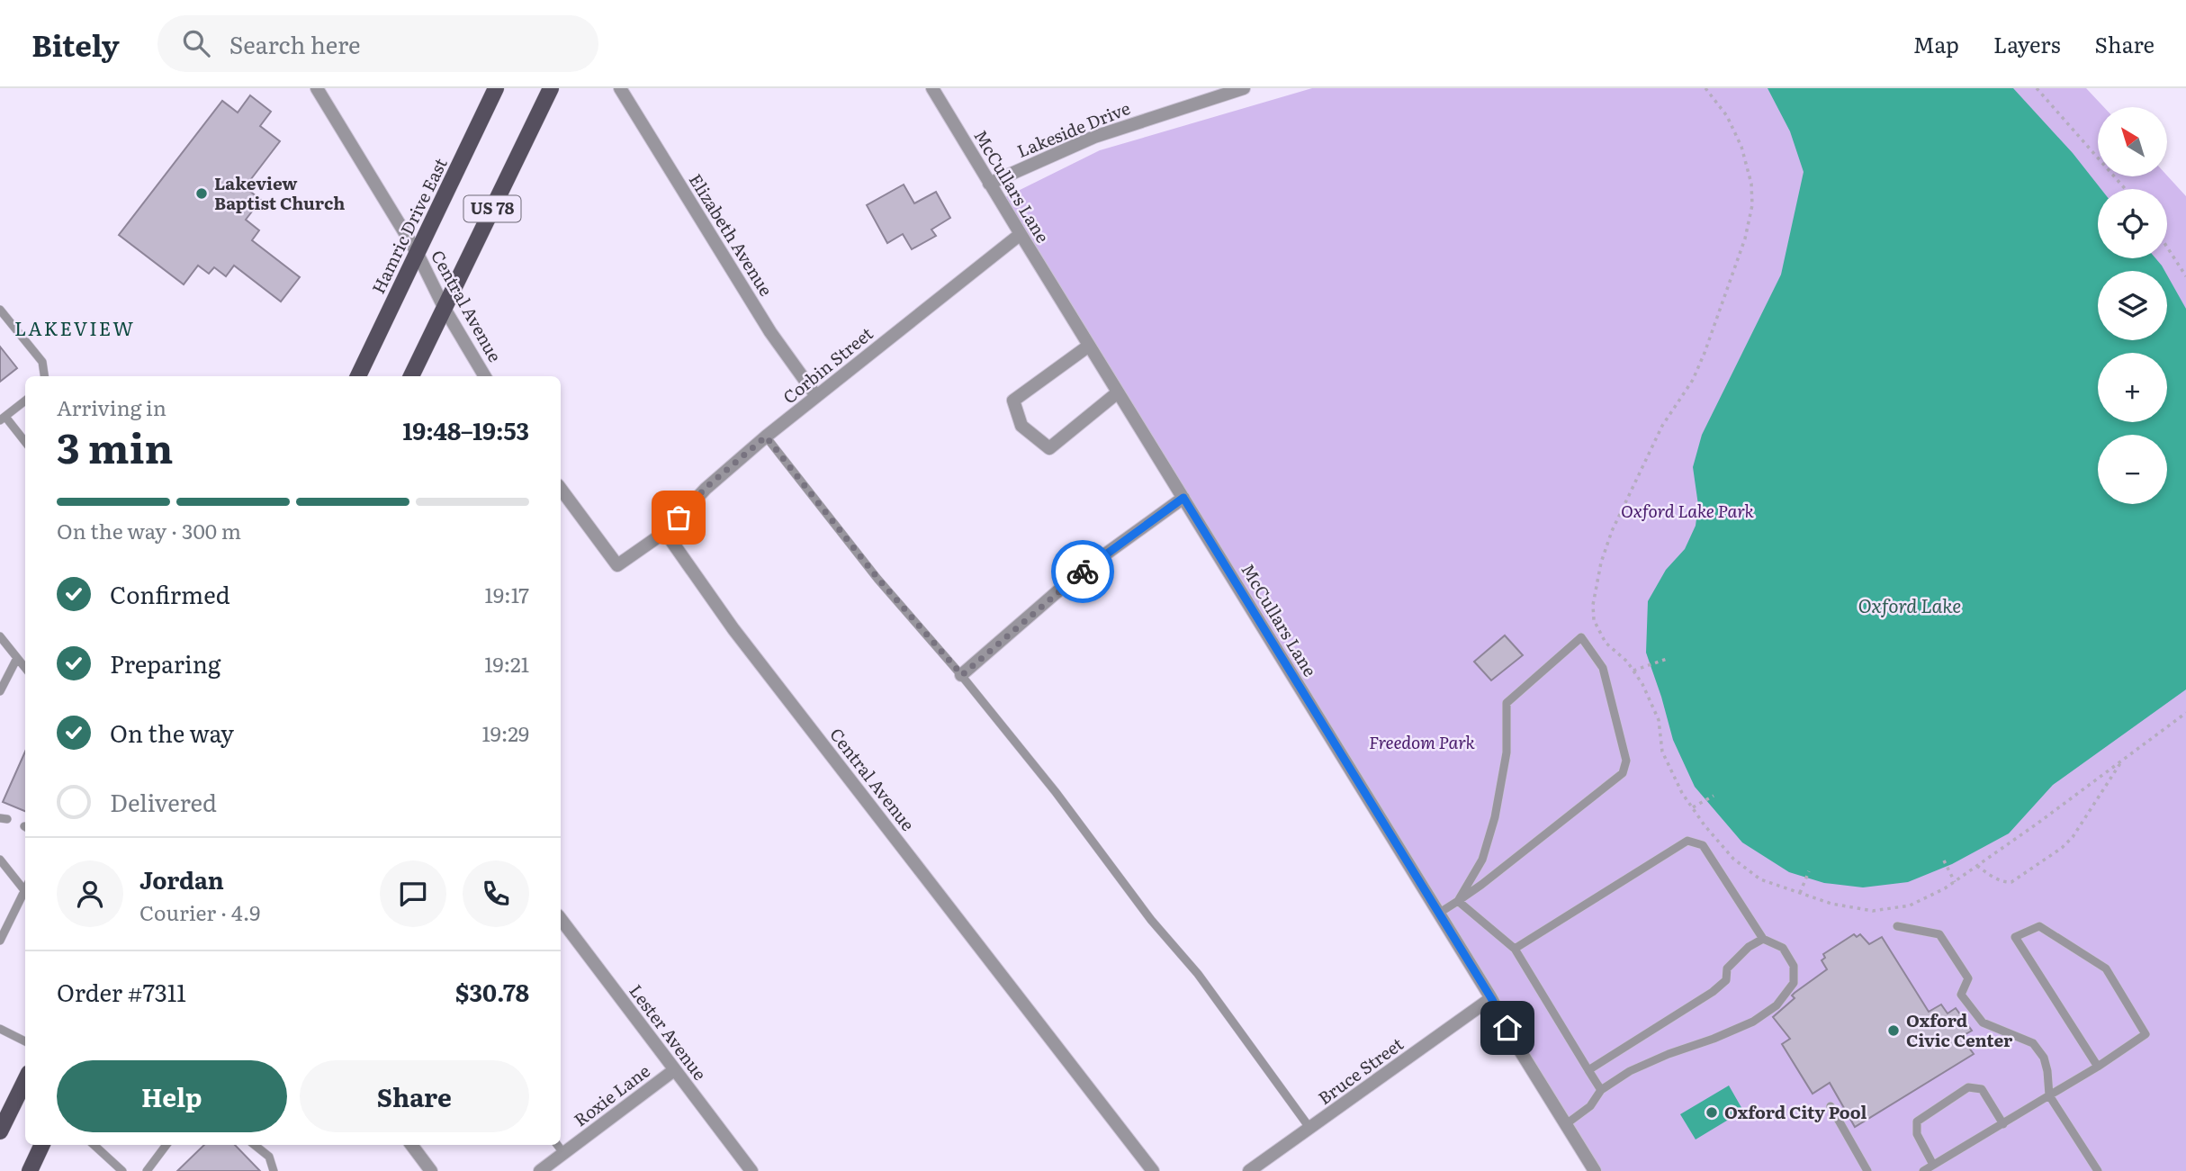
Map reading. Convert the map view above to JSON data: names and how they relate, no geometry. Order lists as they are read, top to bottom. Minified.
{"streets":{"main road":["US 78","Hamric Drive East"],"street":["Lakeside Drive","McCullars Lane","Elizabeth Avenue","Central Avenue","Corbin Street","Lester Avenue","Bruce Street","Roxie Lane"]},"crossings":[["Lakeside Drive","McCullars Lane"],["McCullars Lane","Corbin Street"],["McCullars Lane","Bruce Street"],["US 78","Central Avenue"],["Hamric Drive East","Central Avenue"],["Elizabeth Avenue","Corbin Street"],["Central Avenue","Corbin Street"],["Lester Avenue","Roxie Lane"]],"districts":["LAKEVIEW"],"water":["Oxford Lake"],"parks":["Oxford Lake Park","Freedom Park"],"places":["Lakeview Baptist Church","Oxford Civic Center","Oxford City Pool"],"north":"top left","page":{"header":"Bitely","search":"Search here","nav":["Map","Layers","Share"],"map_buttons":["+","−"],"heading":["3 min","Arriving in","19:48–19:53"],"panel":["Jordan","Courier · 4.9","Order #7311","$30.78"],"bar":"On the way · 300 m","list":[["Confirmed","19:17"],["Preparing","19:21"],["On the way","19:29"],"Delivered"],"buttons":["Help","Share"]}}
